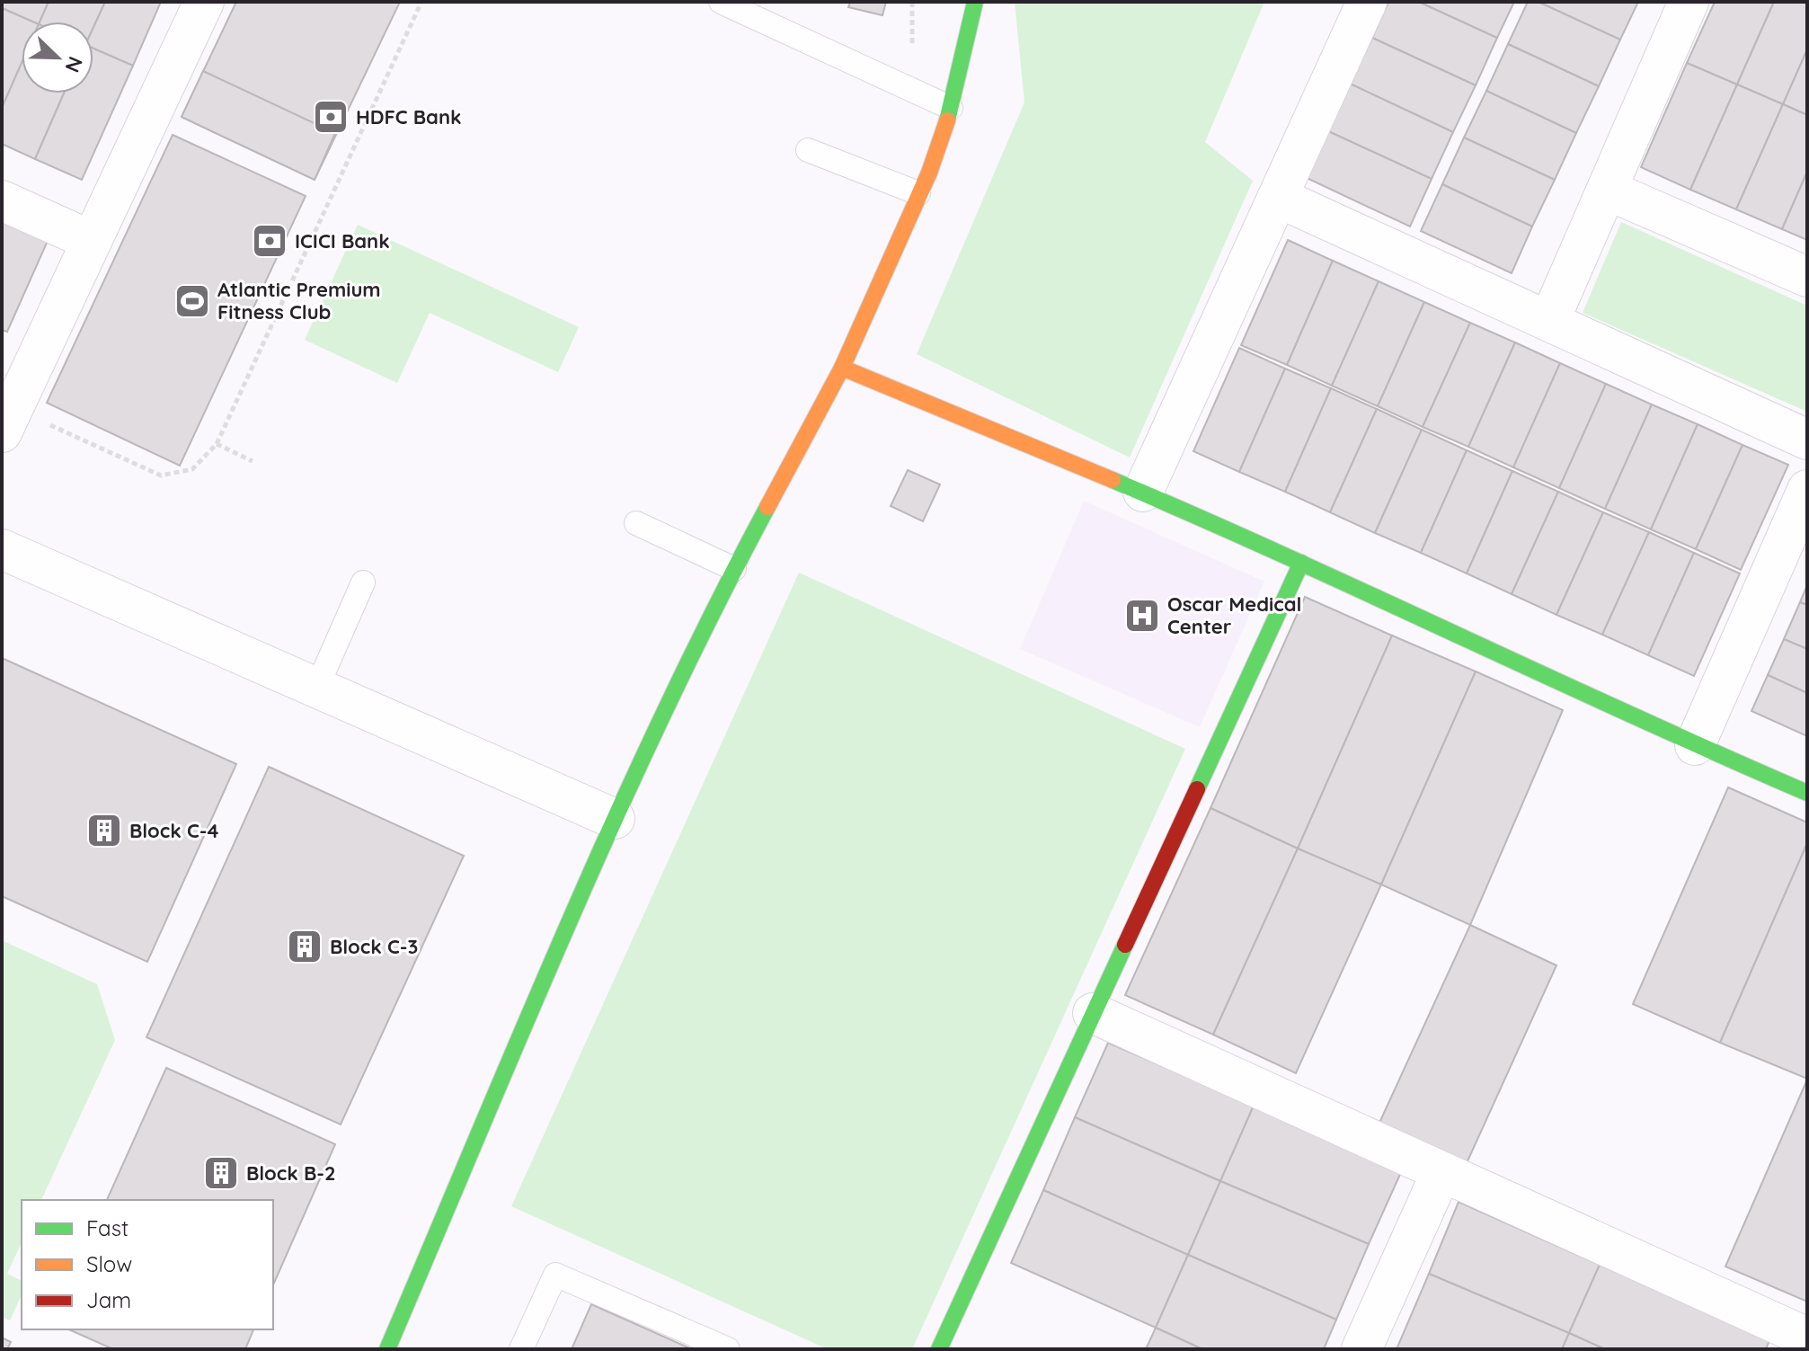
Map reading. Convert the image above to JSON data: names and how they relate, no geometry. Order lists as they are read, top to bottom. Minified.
{"places":{"bank":["HDFC Bank","ICICI Bank"],"sports":["Atlantic Premium Fitness Club"],"hospital":["Oscar Medical Center"],"building":["Block C-4","Block C-3","Block B-2"]},"legend":["Fast","Slow","Jam"],"north":"bottom right"}
